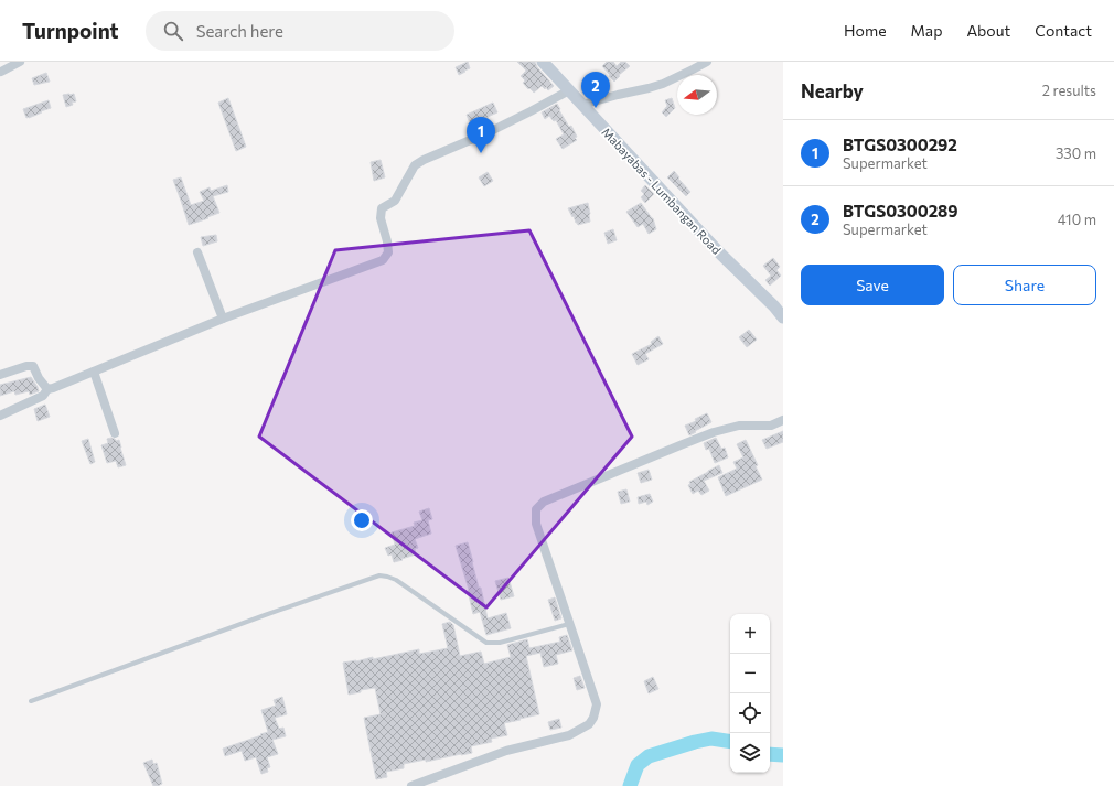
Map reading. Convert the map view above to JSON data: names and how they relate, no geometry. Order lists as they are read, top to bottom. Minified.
{"streets":{"main road":["Mabayabas - Lumbangan Road"]},"north":"left","page":{"header":"Turnpoint","search":"Search here","nav":["Home","Map","About","Contact"],"heading":["Nearby","2 results"],"pins":["2","1"],"list":[{"mark":"1","name":"BTGS0300292","note":"Supermarket","value":"330 m"},{"mark":"2","name":"BTGS0300289","note":"Supermarket","value":"410 m"}],"buttons":["Save","Share"],"map_buttons":["+","−"]}}
